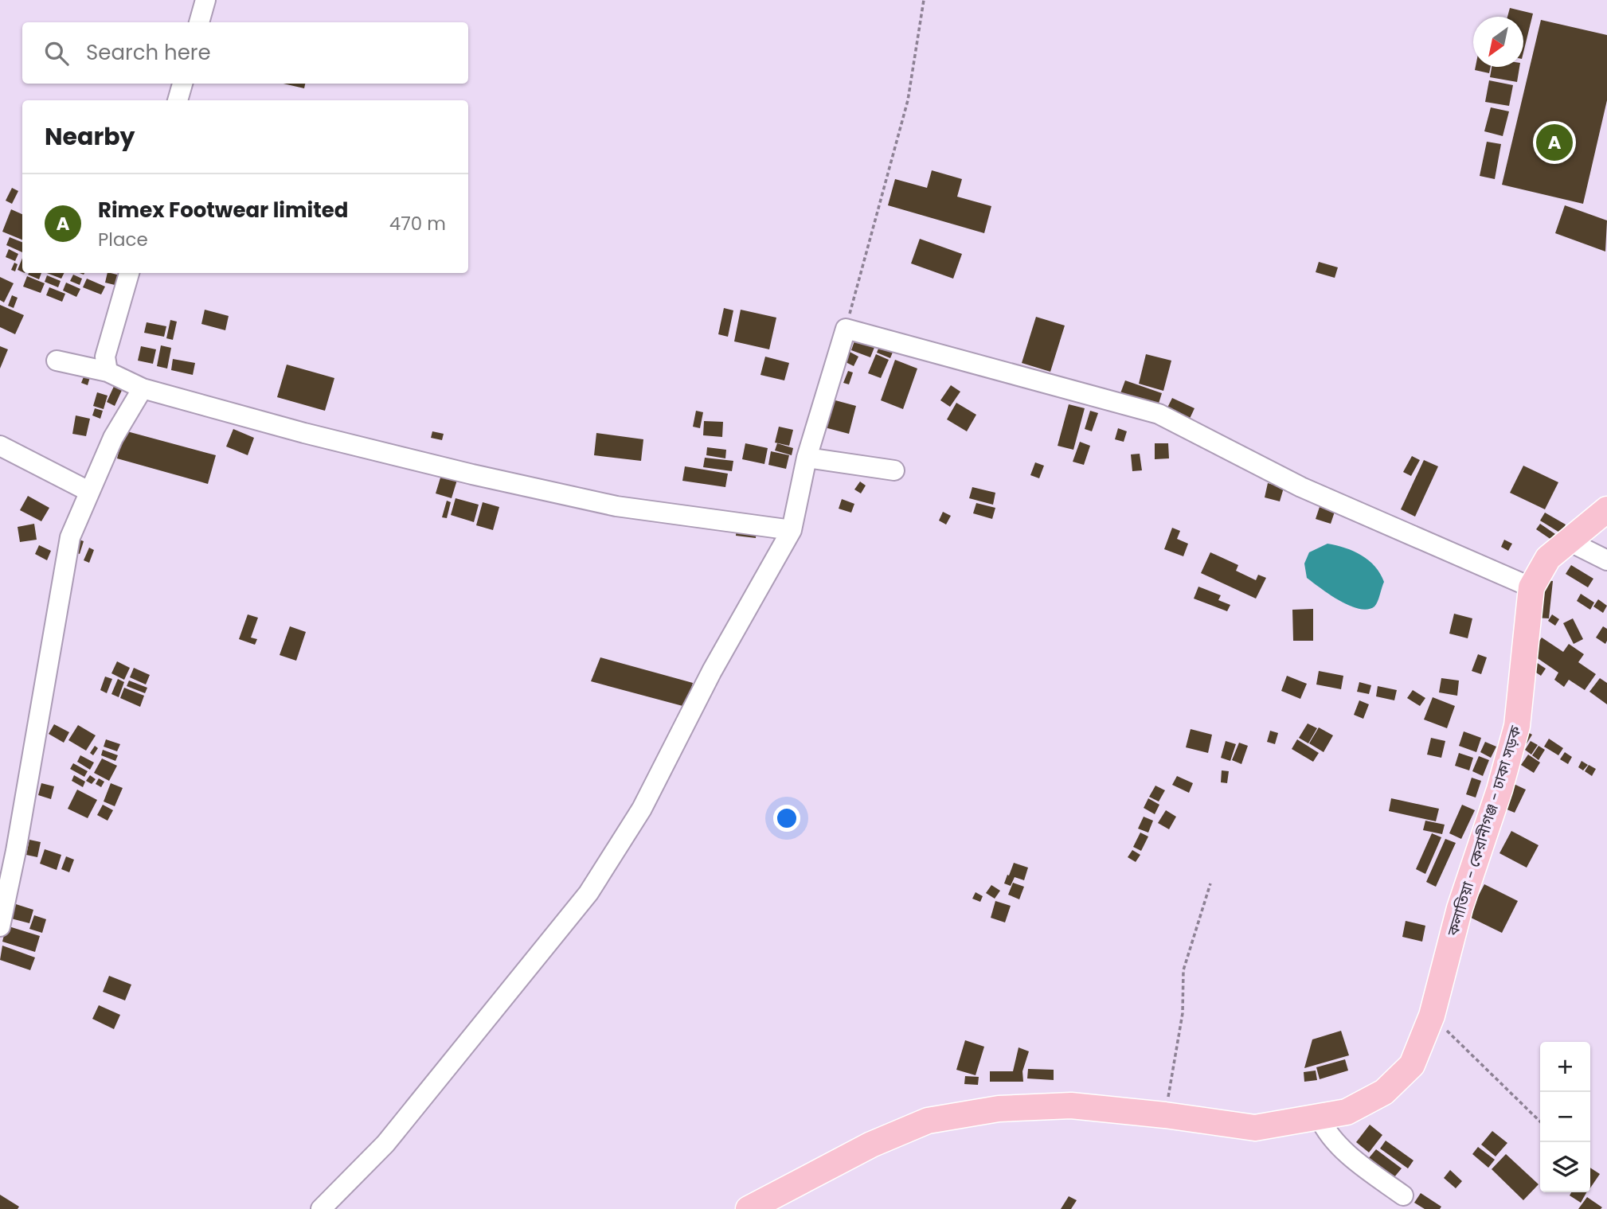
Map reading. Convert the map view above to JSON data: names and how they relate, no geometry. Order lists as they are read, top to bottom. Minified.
{"streets":{"main road":["কলাতিয়া - কেরানীগঞ্জ - ঢাকা সড়ক"]},"north":"bottom left","page":{"search":"Search here","heading":"Nearby","pins":"A","list":[{"mark":"A","name":"Rimex Footwear limited","note":"Place","value":"470 m"}],"map_buttons":["+","−"]}}
